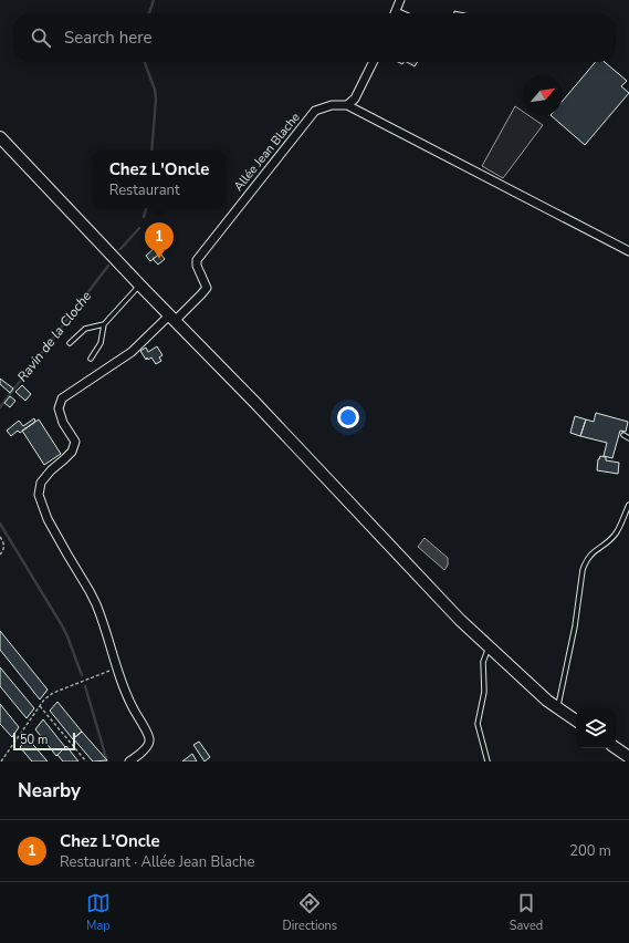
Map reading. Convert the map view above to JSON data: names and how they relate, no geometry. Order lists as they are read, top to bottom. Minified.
{"streets":{"street":["Allée Jean Blache"]},"water":["Ravin de la Cloche"],"scale_bar":"50 m","north":"top right","page":{"search":"Search here","popup":["Chez L'Oncle","Restaurant"],"pins":"1","scale":"50 m","heading":"Nearby","list":[{"mark":"1","name":"Chez L'Oncle","note":"Restaurant · Allée Jean Blache","value":"200 m"}],"nav":["Map","Directions","Saved"]}}
